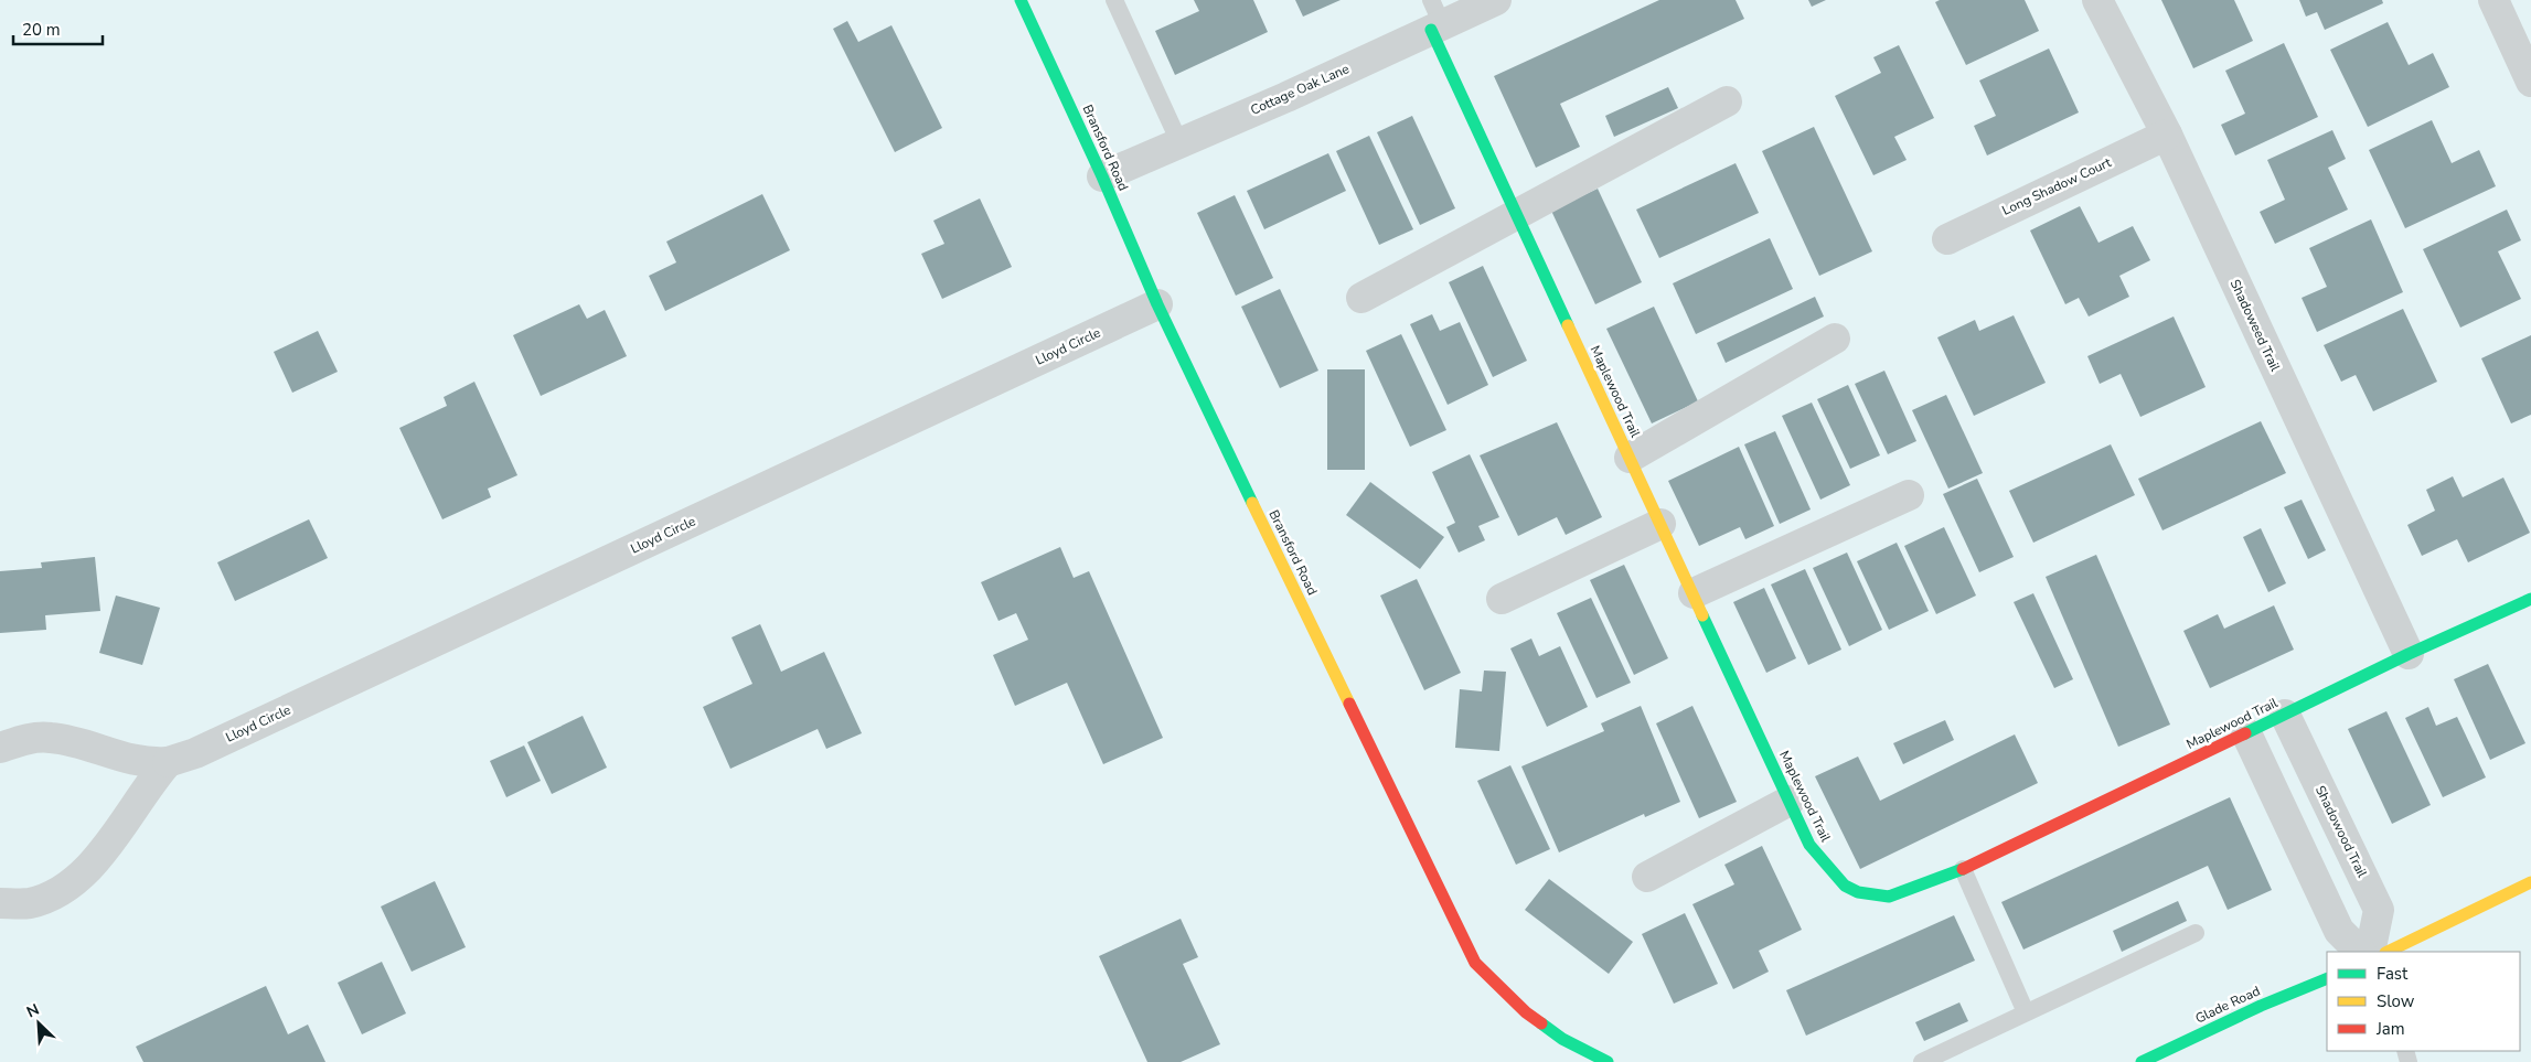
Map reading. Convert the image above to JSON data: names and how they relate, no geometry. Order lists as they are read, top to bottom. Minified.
{"streets":{"street":["Cottage Oak Lane","Bransford Road","Long Shadow Court","Shadoweed Trail","Lloyd Circle","Maplewood Trail","Shadowood Trail","Glade Road"]},"crossings":[["Cottage Oak Lane","Bransford Road"],["Cottage Oak Lane","Maplewood Trail"],["Bransford Road","Lloyd Circle"],["Long Shadow Court","Shadoweed Trail"],["Shadoweed Trail","Maplewood Trail"],["Maplewood Trail","Shadowood Trail"]],"legend":["Fast","Slow","Jam"],"scale_bar":"20 m","north":"top left"}
